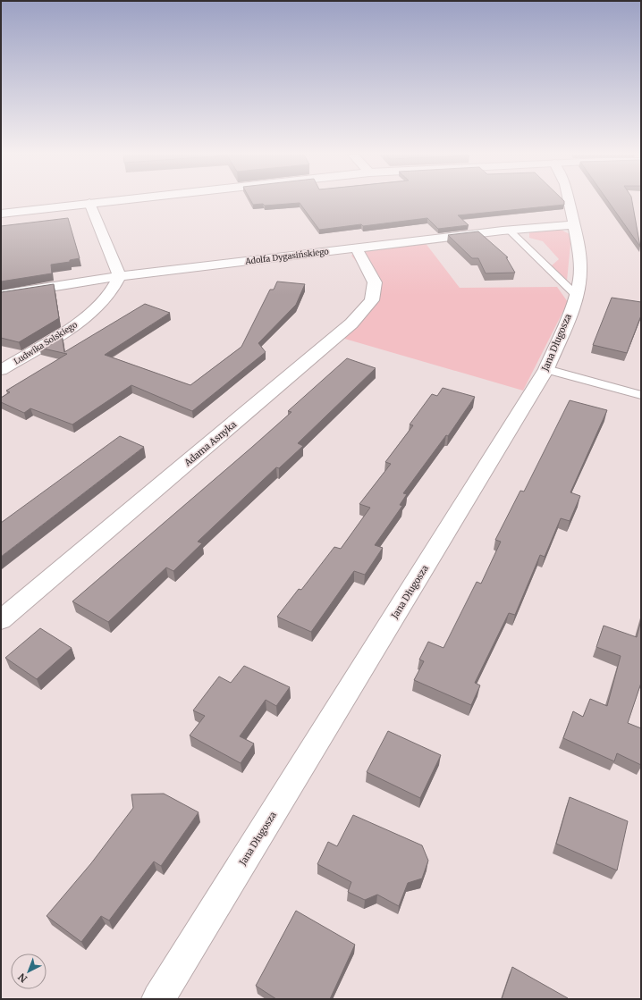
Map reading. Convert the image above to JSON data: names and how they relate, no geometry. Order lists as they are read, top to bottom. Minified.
{"streets":{"street":["Adolfa Dygasińskiego","Jana Długosza","Ludwika Solskiego","Adama Asnyka"]},"crossings":[["Adolfa Dygasińskiego","Jana Długosza"],["Adolfa Dygasińskiego","Ludwika Solskiego"],["Adolfa Dygasińskiego","Adama Asnyka"]],"north":"bottom left"}
